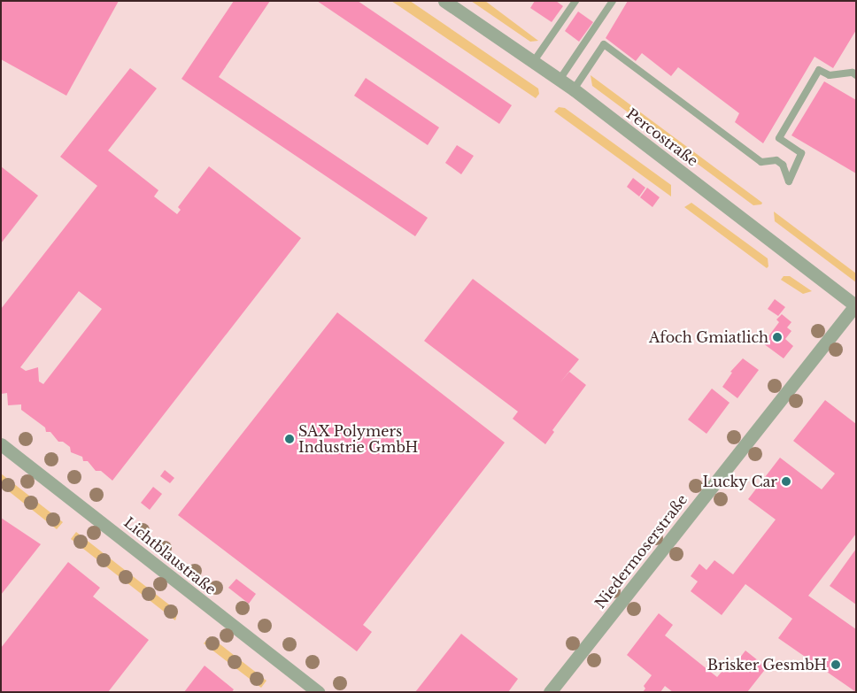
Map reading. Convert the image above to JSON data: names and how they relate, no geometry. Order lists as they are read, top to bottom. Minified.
{"streets":{"street":["Percostraße","Niedermoserstraße","Lichtblaustraße"]},"crossings":[["Percostraße","Niedermoserstraße"]],"places":["Afoch Gmiatlich","SAX Polymers Industrie GmbH","Lucky Car","Brisker GesmbH"]}
